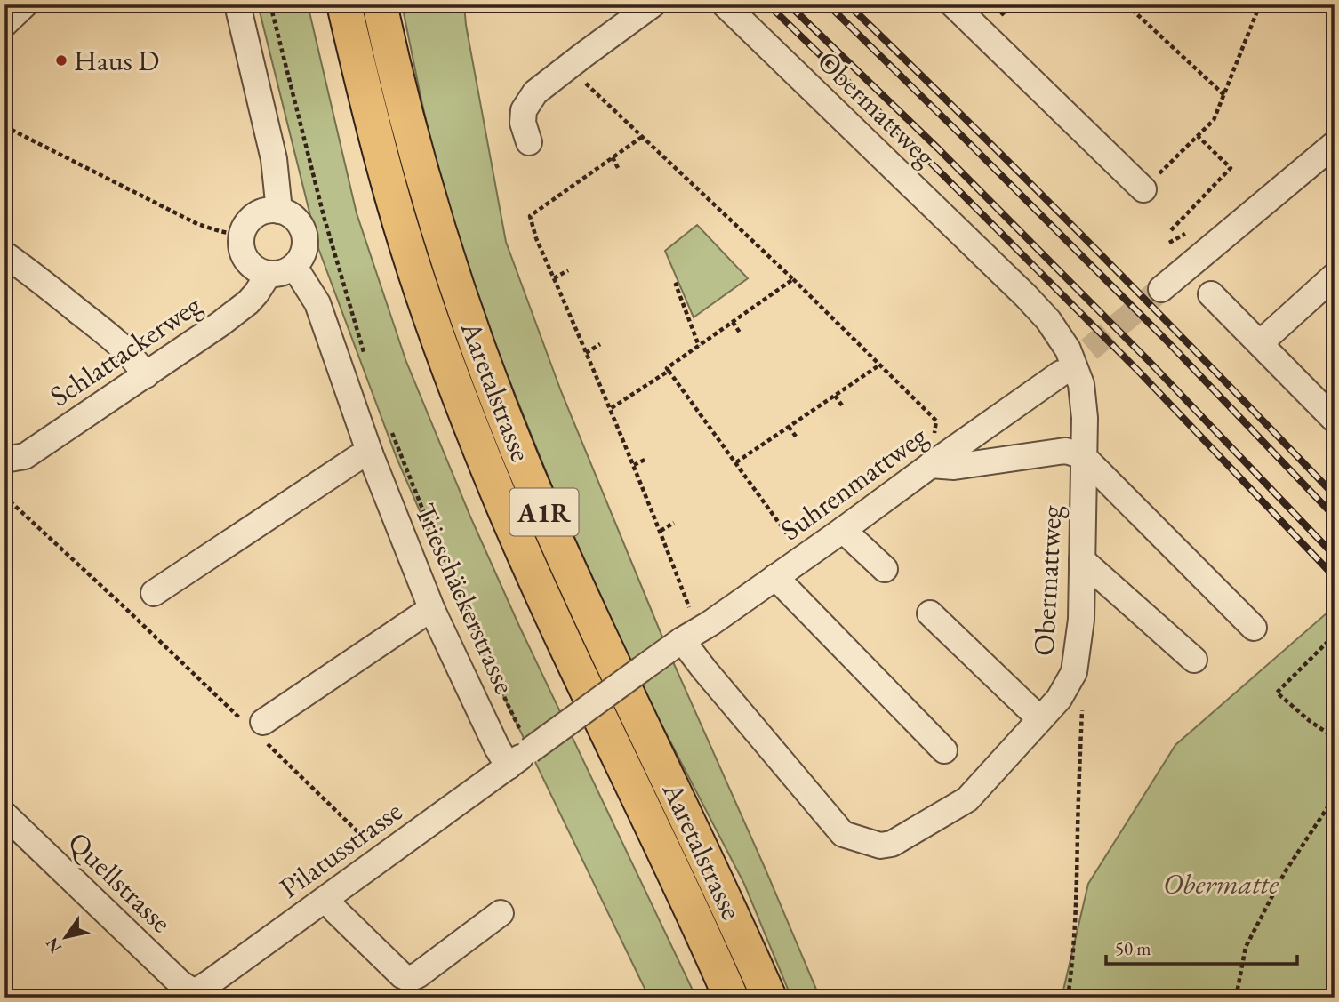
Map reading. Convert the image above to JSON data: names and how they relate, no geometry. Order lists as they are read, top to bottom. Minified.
{"streets":{"highway":["Aaretalstrasse","A1R"],"street":["Obermattweg","Schlattackerweg","Suhrenmattweg","Trieschäckerstrasse","Pilatusstrasse","Quellstrasse"]},"crossings":[["Obermattweg","Suhrenmattweg"],["Schlattackerweg","Trieschäckerstrasse"],["Trieschäckerstrasse","Pilatusstrasse"],["Pilatusstrasse","Quellstrasse"]],"parks":["Obermatte"],"places":["Haus D"],"scale_bar":"50 m","north":"bottom left"}
